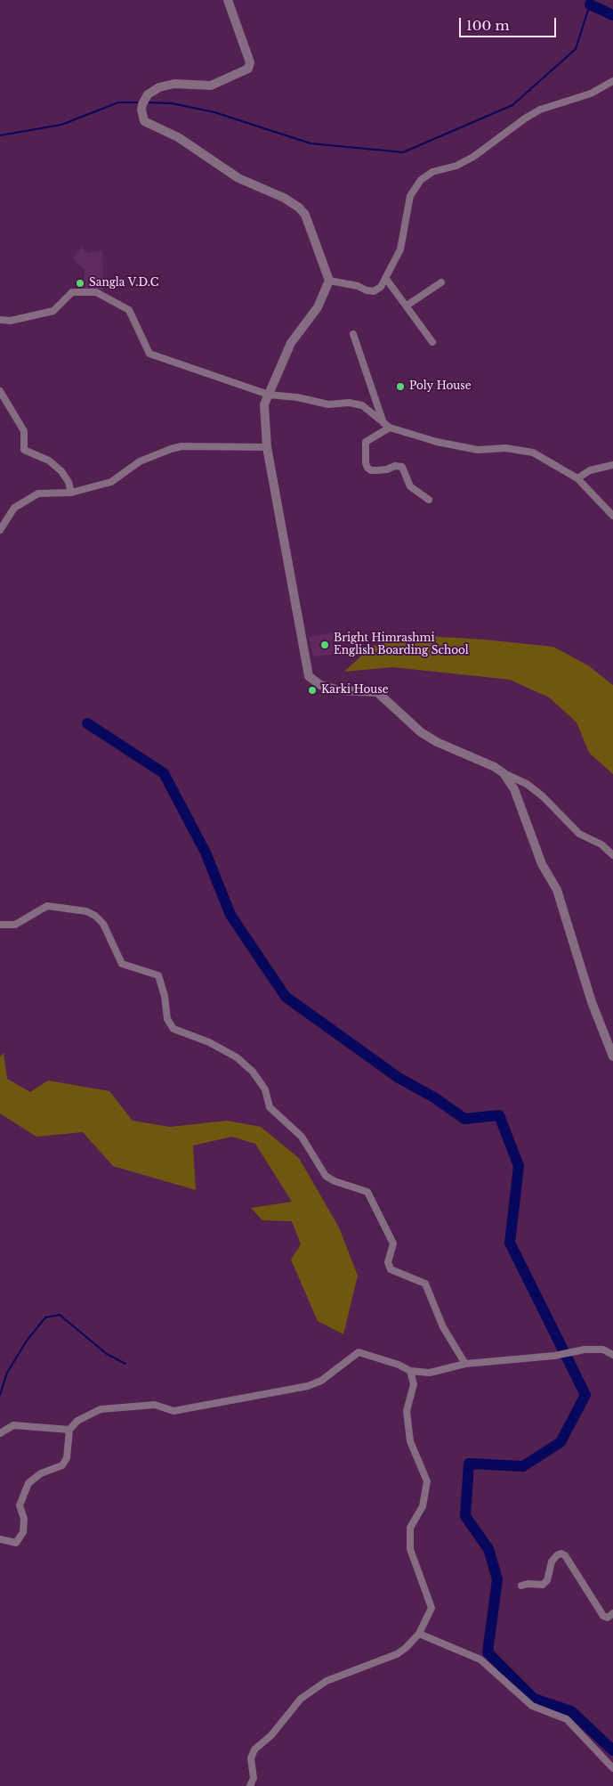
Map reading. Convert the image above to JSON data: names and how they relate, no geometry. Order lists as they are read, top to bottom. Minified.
{"places":["Sangla V.D.C","Poly House","Bright Himrashmi English Boarding School","Karki House"],"scale_bar":"100 m"}
